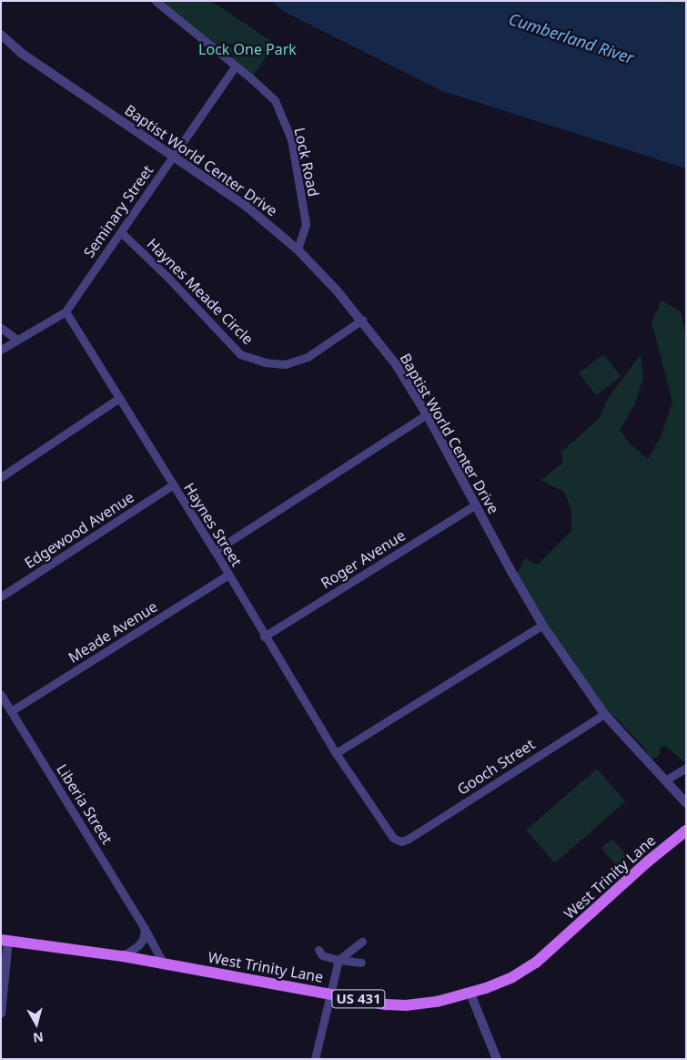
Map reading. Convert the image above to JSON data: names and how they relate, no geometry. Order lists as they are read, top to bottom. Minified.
{"streets":{"main road":["West Trinity Lane","US 431"],"street":["Baptist World Center Drive","Lock Road","Seminary Street","Haynes Meade Circle","Haynes Street","Edgewood Avenue","Roger Avenue","Meade Avenue","Gooch Street","Liberia Street"]},"crossings":[["Baptist World Center Drive","Lock Road"],["Baptist World Center Drive","Seminary Street"],["Baptist World Center Drive","Haynes Meade Circle"],["Baptist World Center Drive","Roger Avenue"],["Baptist World Center Drive","Gooch Street"],["Lock Road","Seminary Street"],["Seminary Street","Haynes Meade Circle"],["Seminary Street","Haynes Street"],["Haynes Street","Edgewood Avenue"],["Haynes Street","Roger Avenue"],["Haynes Street","Meade Avenue"],["Haynes Street","Gooch Street"],["Meade Avenue","Liberia Street"],["Liberia Street","West Trinity Lane"]],"water":["Cumberland River"],"parks":["Lock One Park"],"north":"bottom"}
